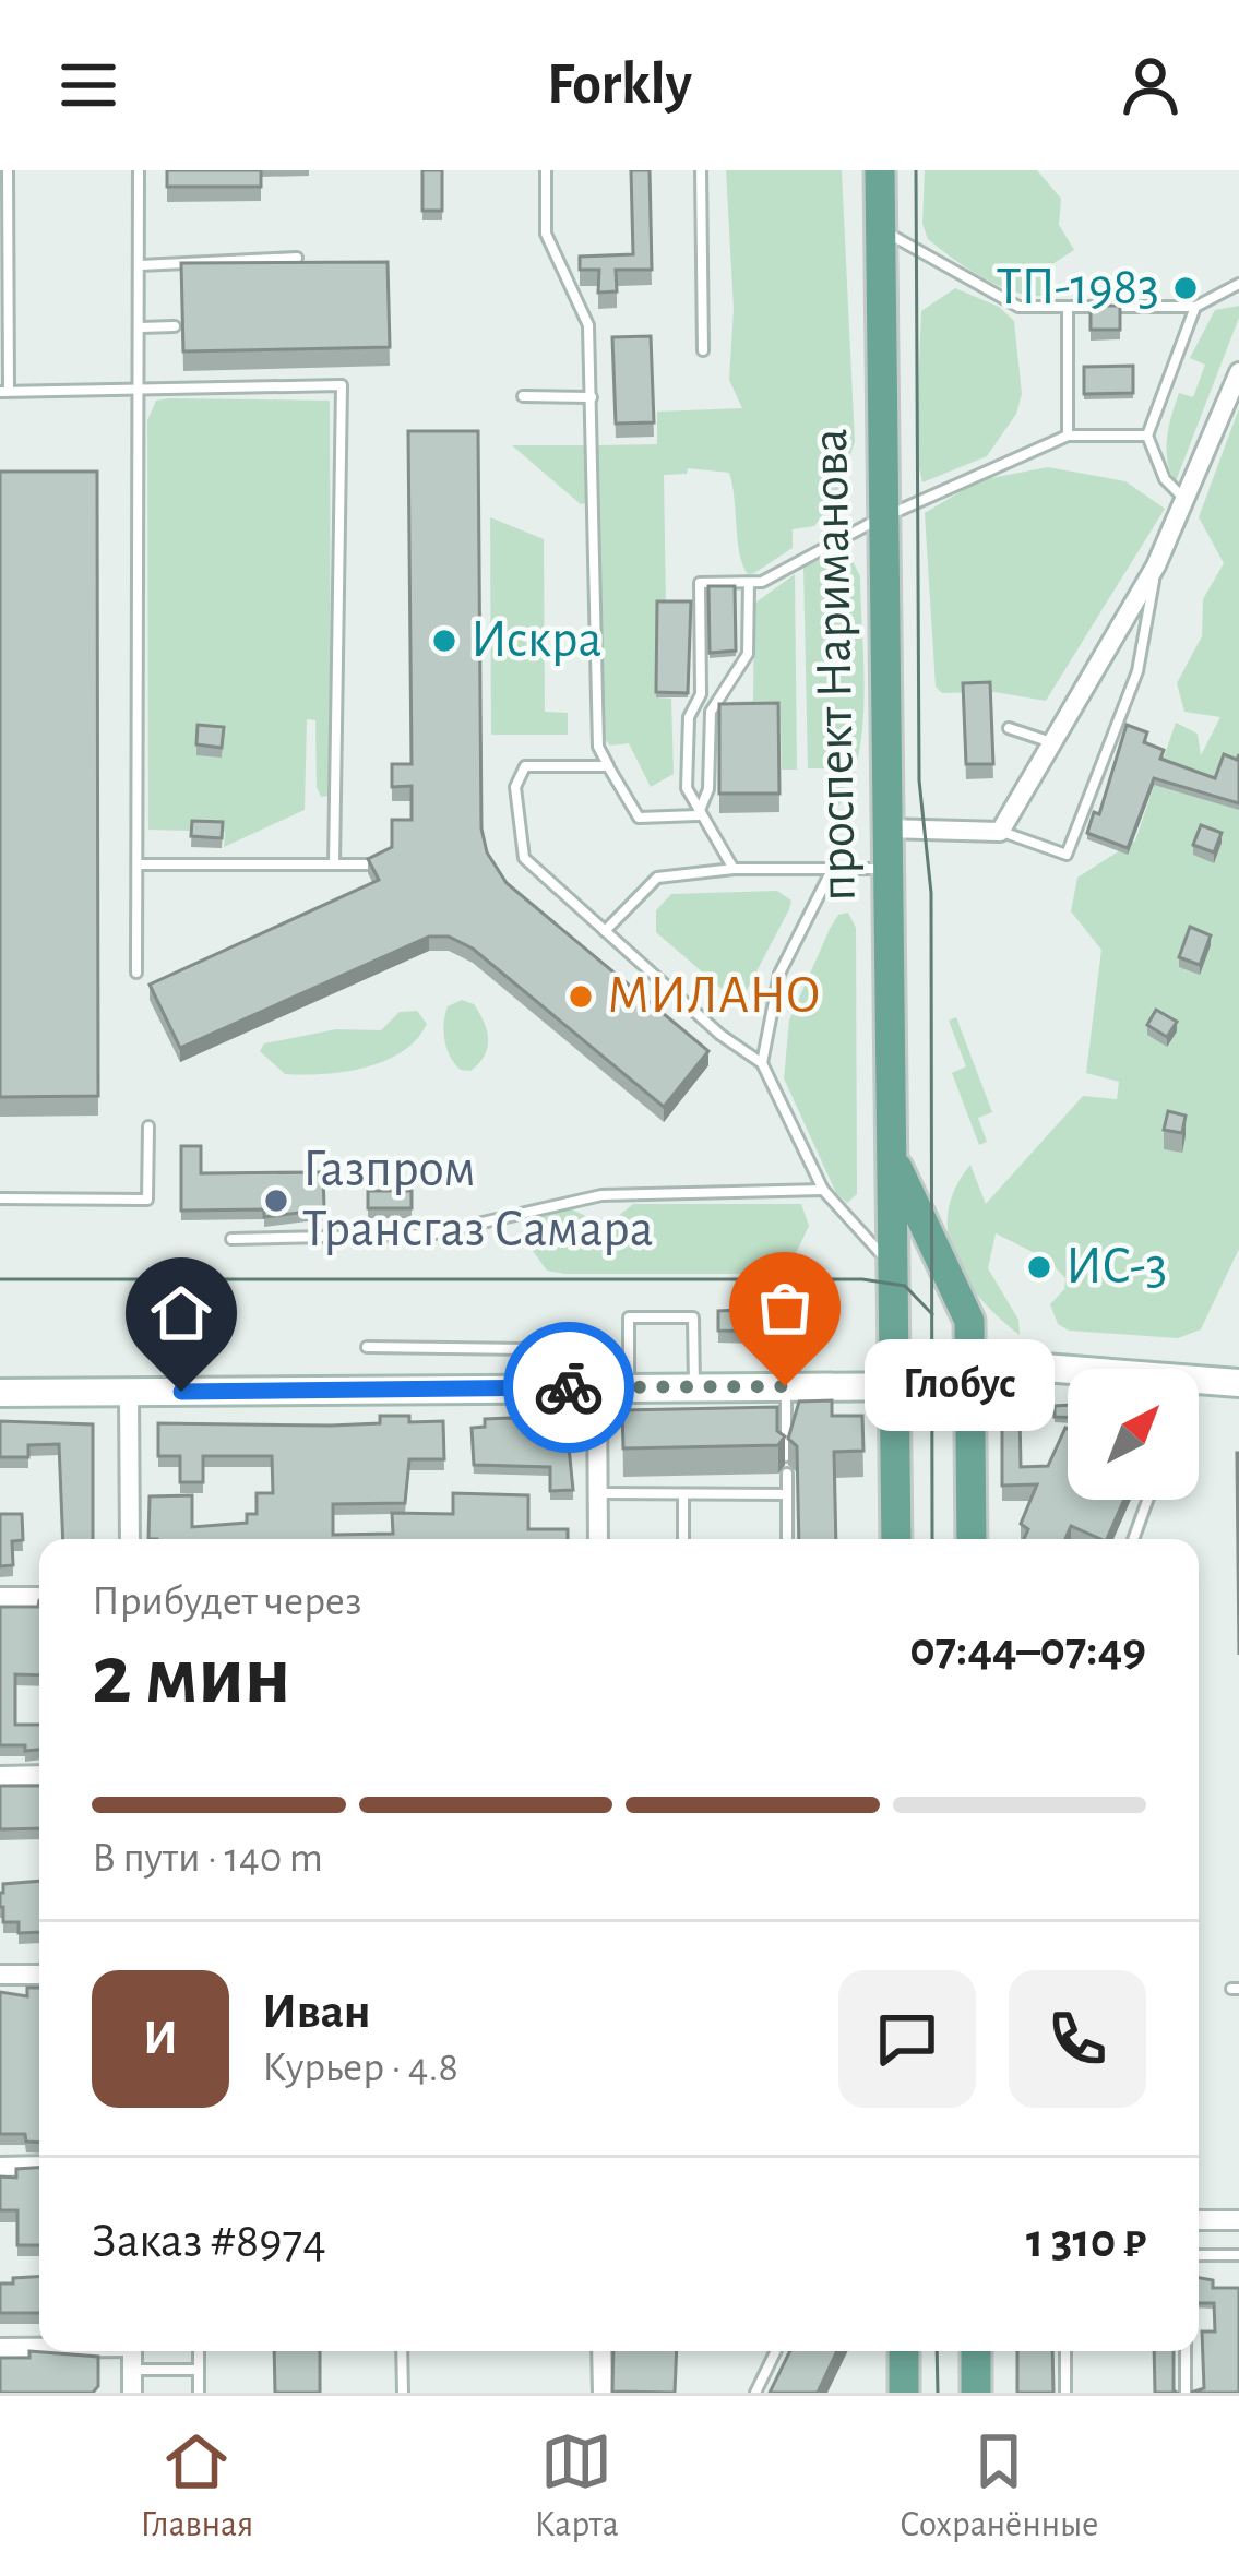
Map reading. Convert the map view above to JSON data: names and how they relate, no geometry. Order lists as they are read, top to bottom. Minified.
{"streets":{"main road":["проспект Нариманова"]},"places":["ТП-1983","Искра","МИЛАНО","Газпром Трансгаз Самара","ИС-3","Глобус"],"north":"top right","page":{"header":"Forkly","bubble":"Глобус","heading":["2 мин","Прибудет через","07:44–07:49"],"panel":["Иван","Курьер · 4.8","Заказ #8974","1 310 ₽"],"bar":"В пути · 140 m","round":"И","tabs":["Главная","Карта","Сохранённые"]}}
